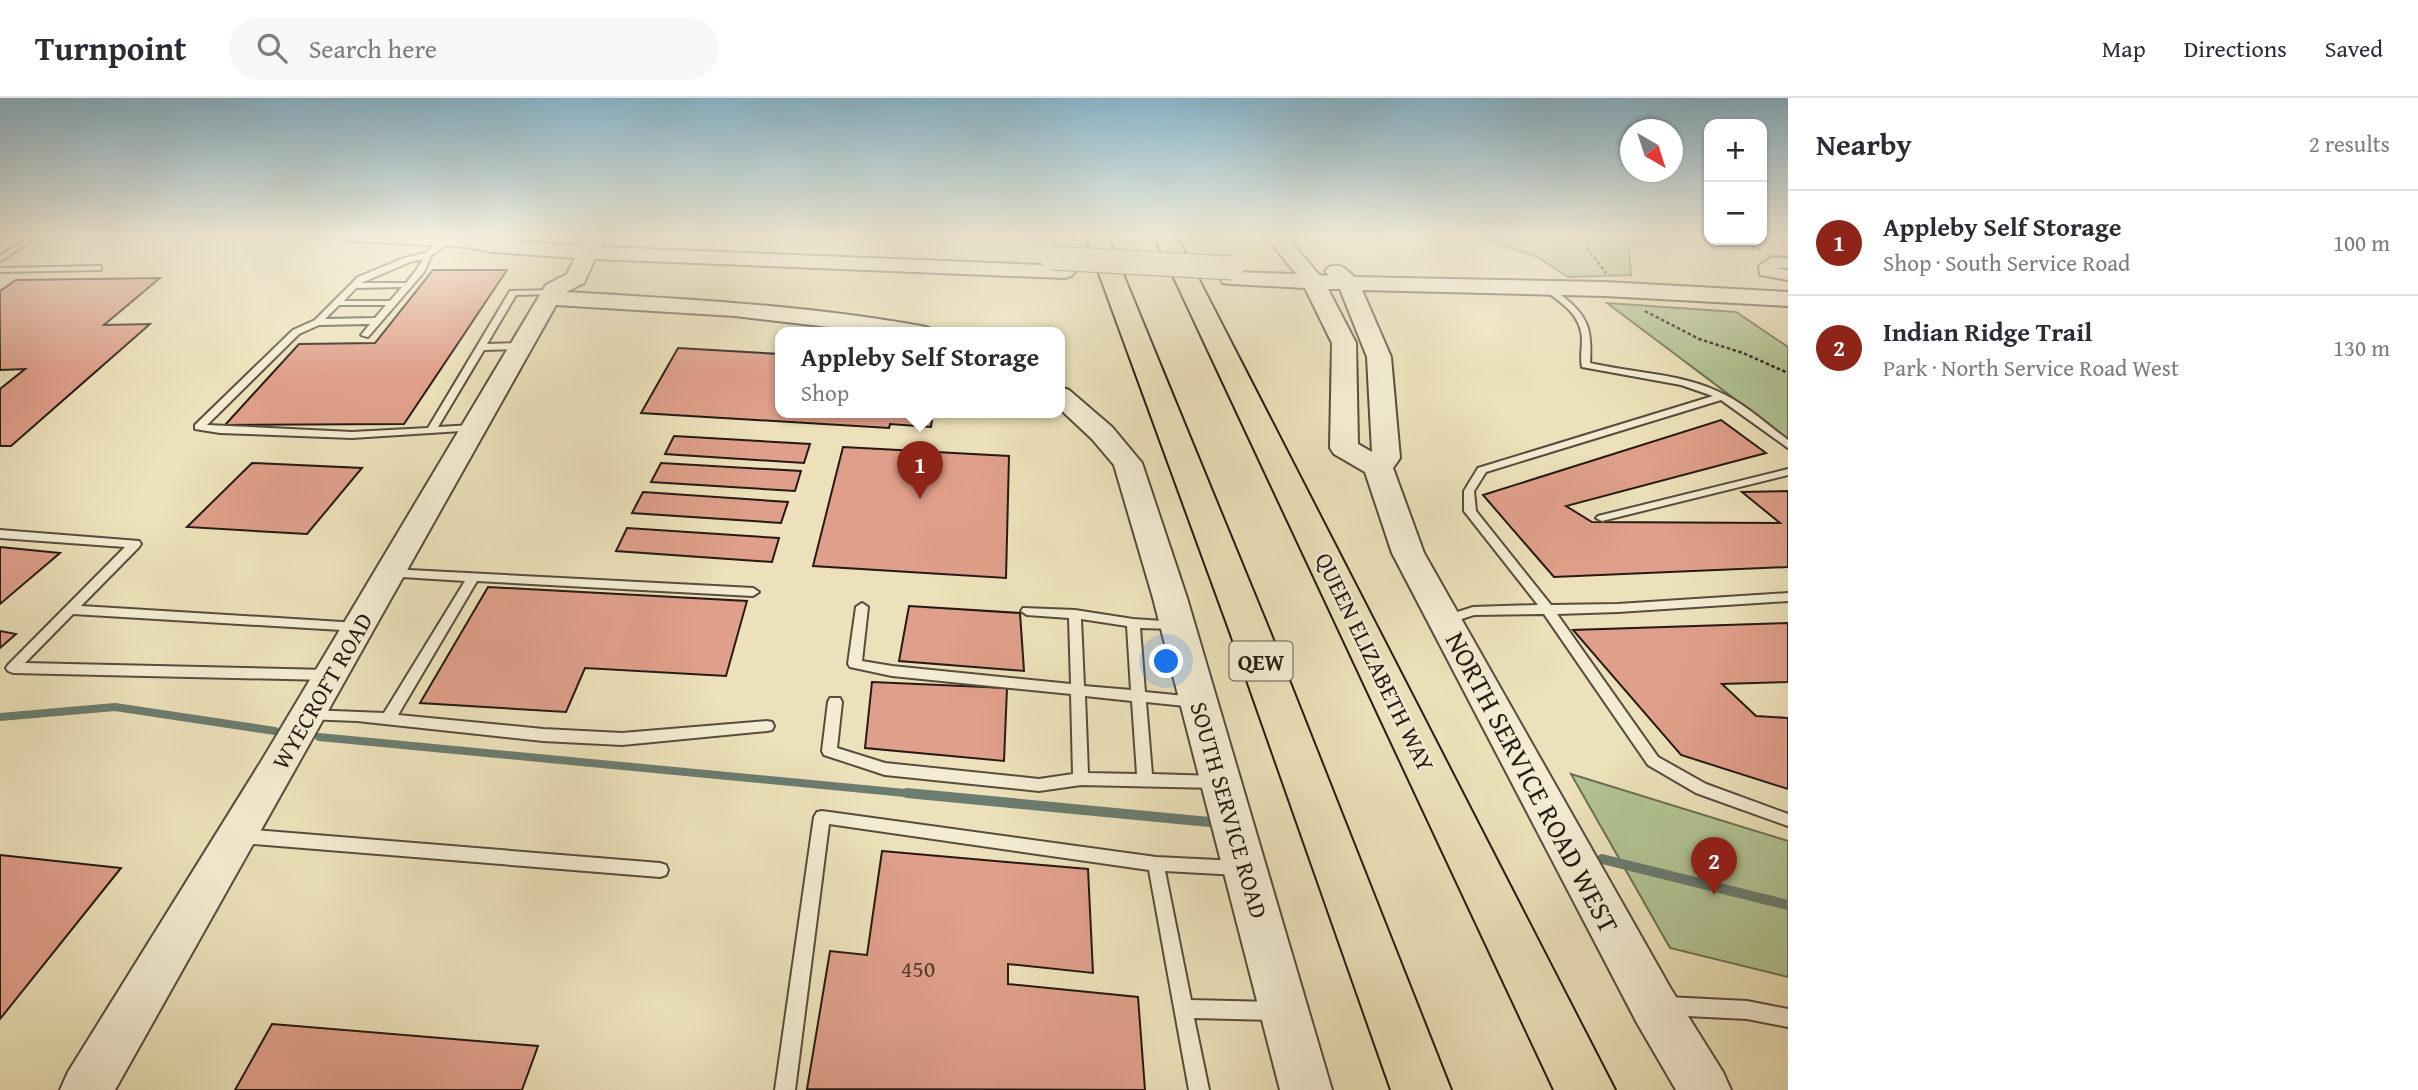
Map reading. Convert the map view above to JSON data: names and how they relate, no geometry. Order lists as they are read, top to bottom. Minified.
{"streets":{"highway":["QEW","QUEEN ELIZABETH WAY"],"street":["WYECROFT ROAD","NORTH SERVICE ROAD WEST","SOUTH SERVICE ROAD"]},"house_numbers":["450"],"north":"bottom right","page":{"header":"Turnpoint","search":"Search here","nav":["Map","Directions","Saved"],"heading":["Nearby","2 results"],"map_buttons":["+","−"],"list":[{"mark":"1","name":"Appleby Self Storage","note":"Shop · South Service Road","value":"100 m"},{"mark":"2","name":"Indian Ridge Trail","note":"Park · North Service Road West","value":"130 m"}],"popup":["Appleby Self Storage","Shop"],"pins":["1","2"]}}
